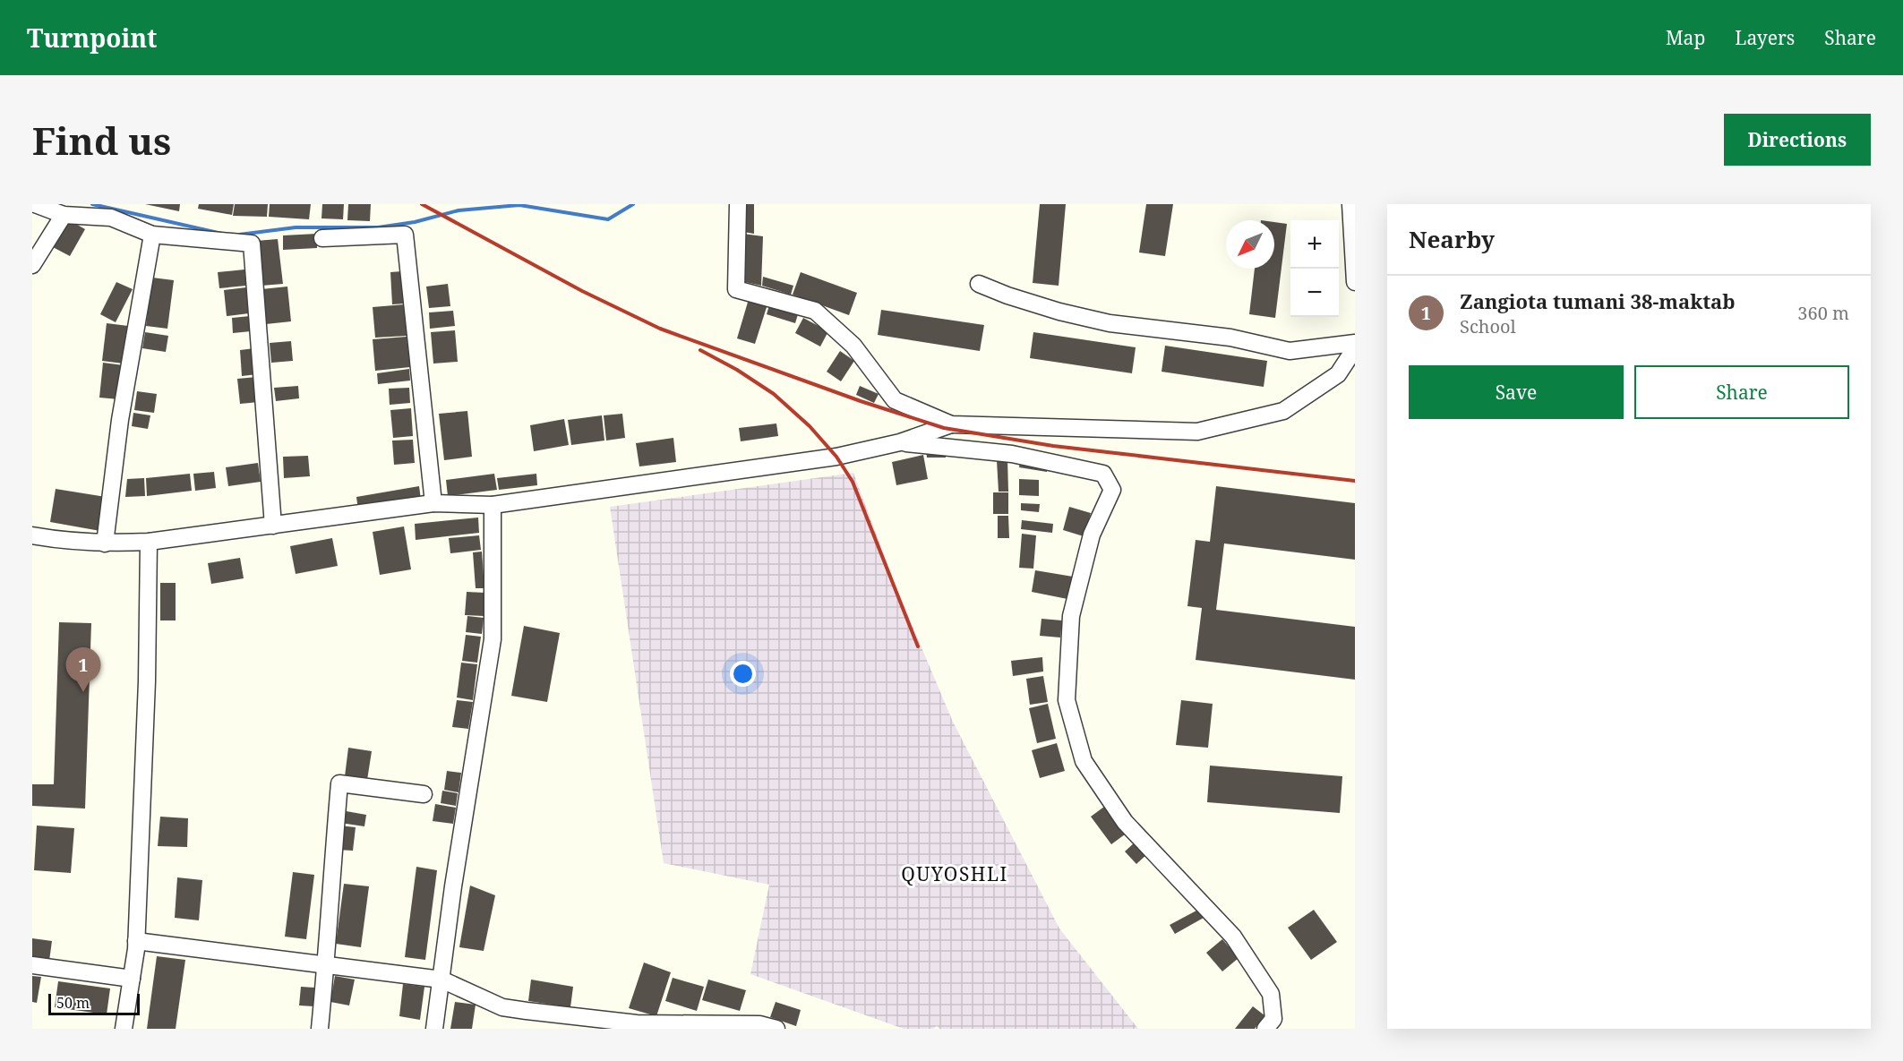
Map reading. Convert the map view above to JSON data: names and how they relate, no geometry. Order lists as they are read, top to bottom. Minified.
{"districts":["QUYOSHLI"],"scale_bar":"50 m","north":"bottom left","page":{"header":"Turnpoint","nav":["Map","Layers","Share"],"buttons":["Directions",["Save","Share"]],"title":"Find us","heading":"Nearby","map_buttons":["+","−"],"list":[{"mark":"1","name":"Zangiota tumani 38-maktab","note":"School","value":"360 m"}],"pins":"1","scale":"50 m"}}
